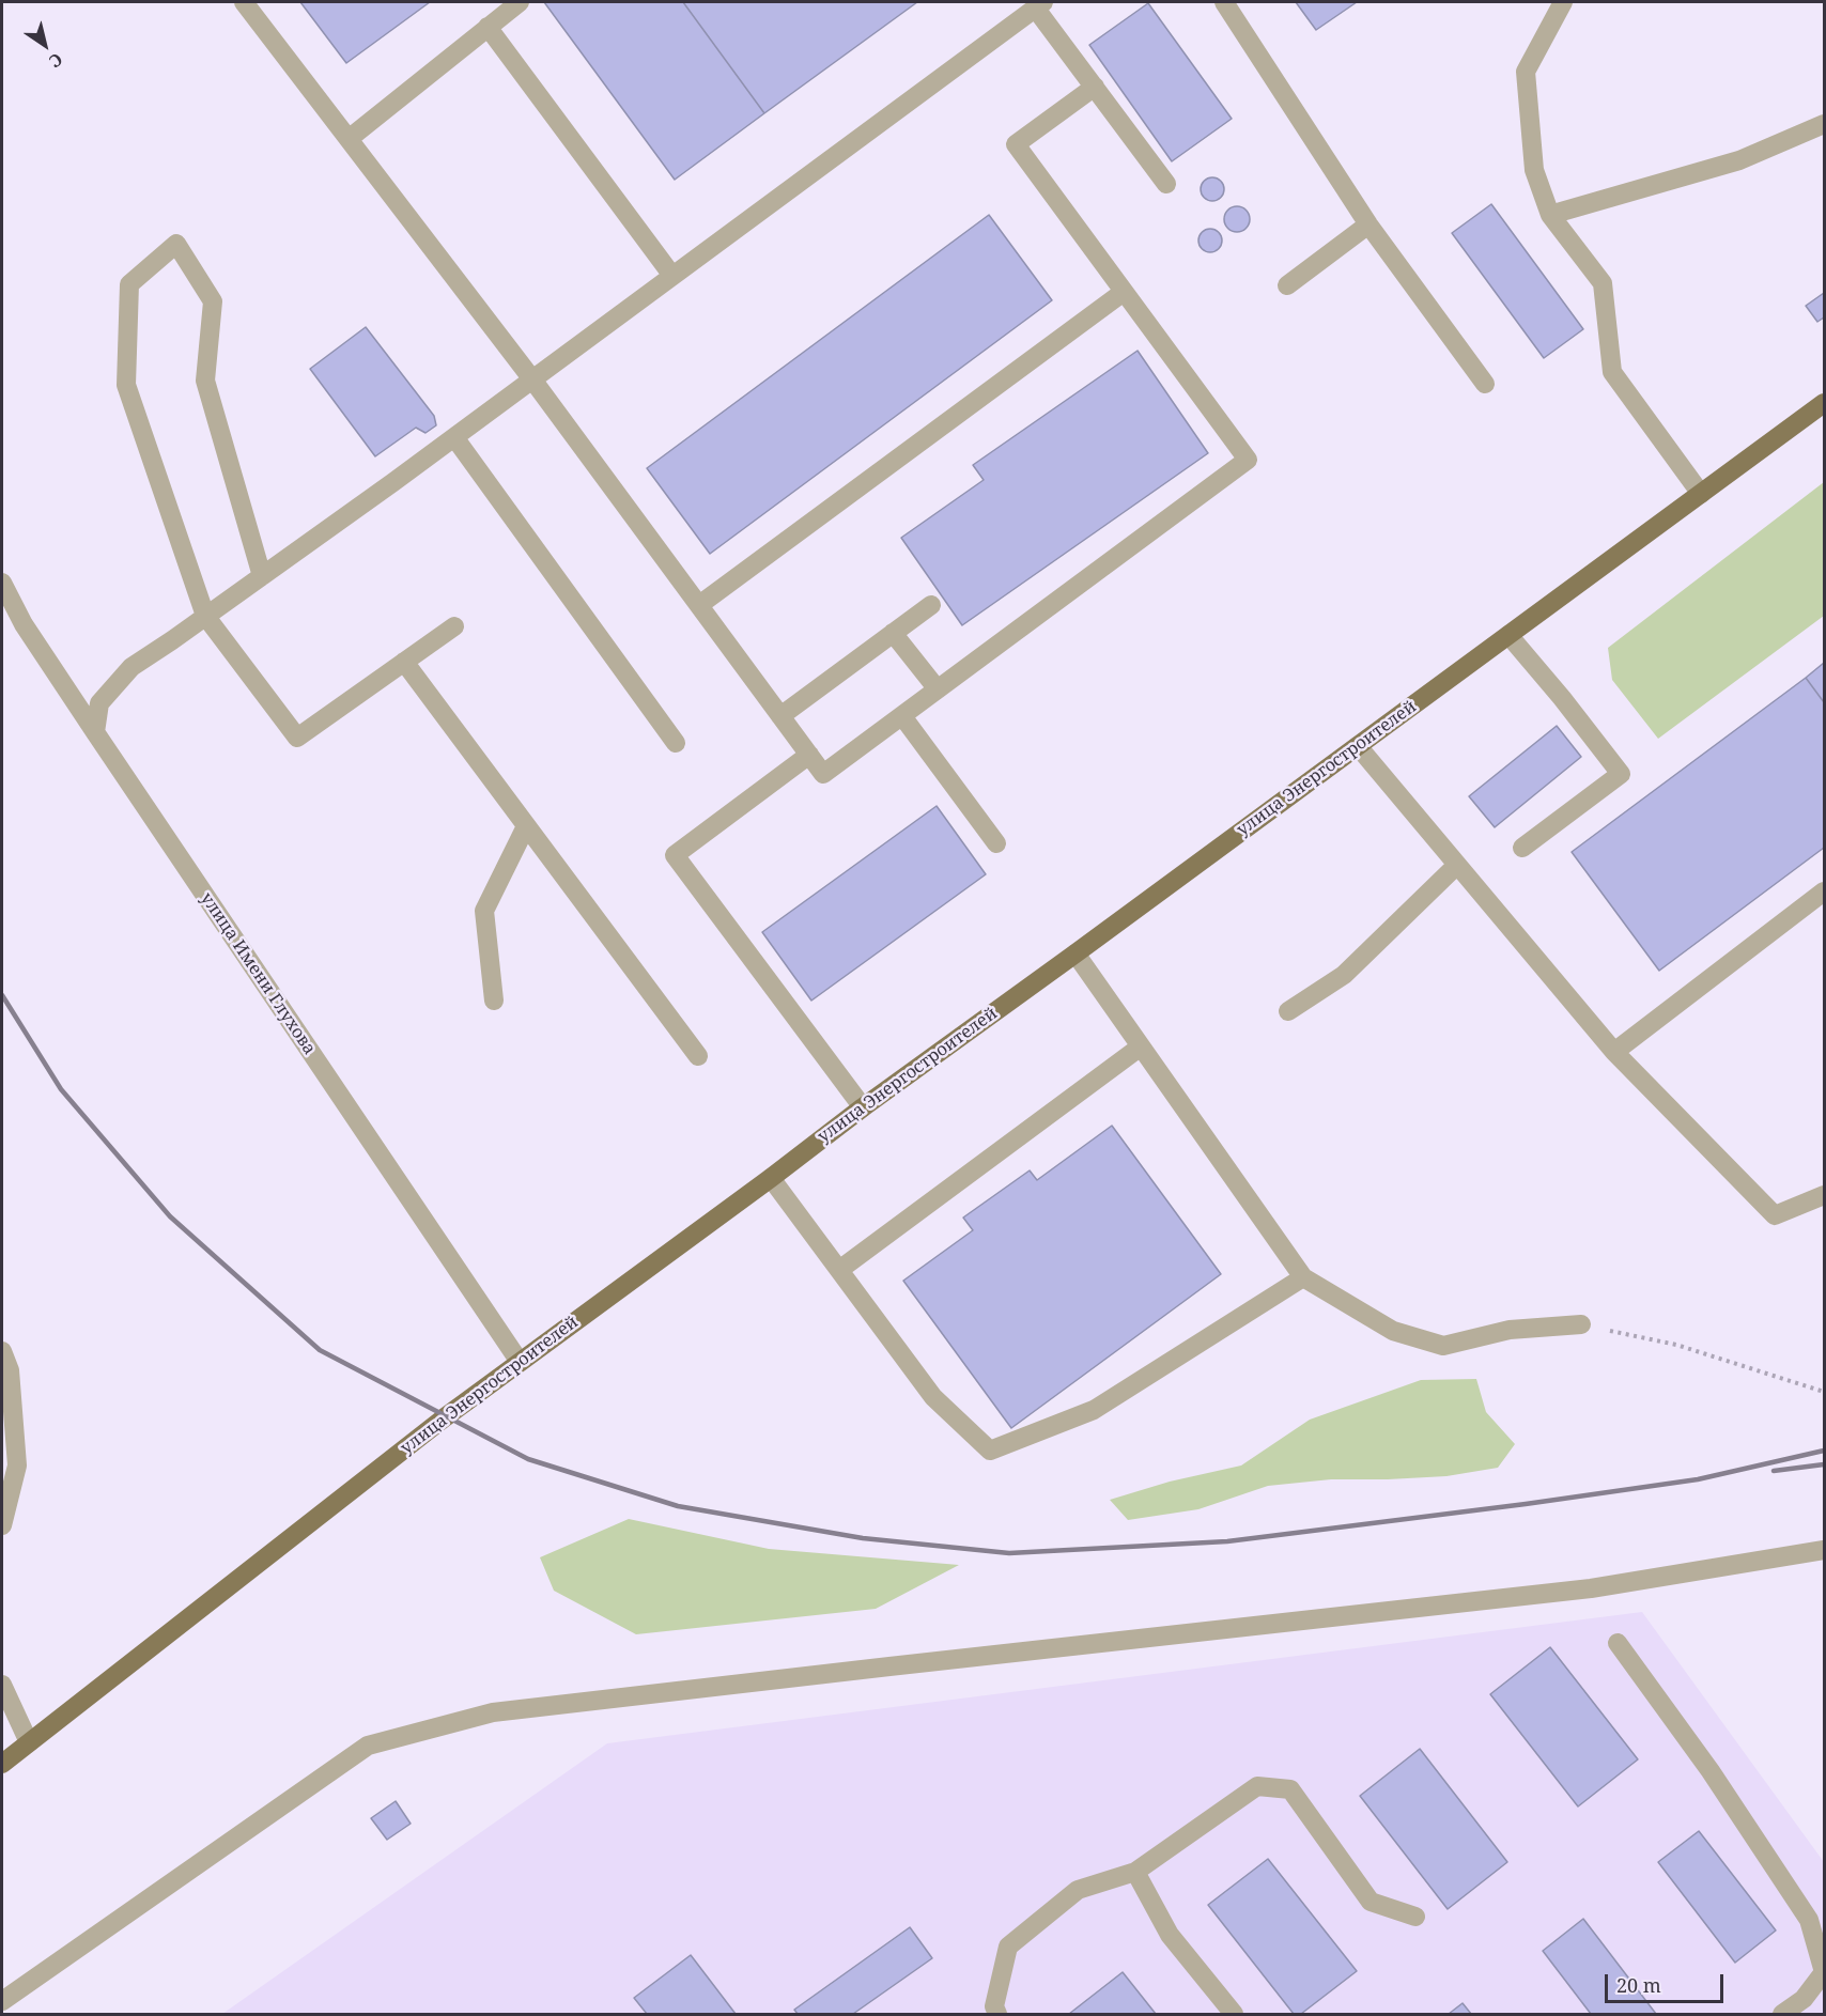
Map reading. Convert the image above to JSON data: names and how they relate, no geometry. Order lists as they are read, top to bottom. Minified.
{"streets":{"main road":["улица Энергостроителей"],"street":["улица Имени Глухова"]},"crossings":[["улица Энергостроителей","улица Имени Глухова"]],"scale_bar":"20 m","north":"bottom right"}
